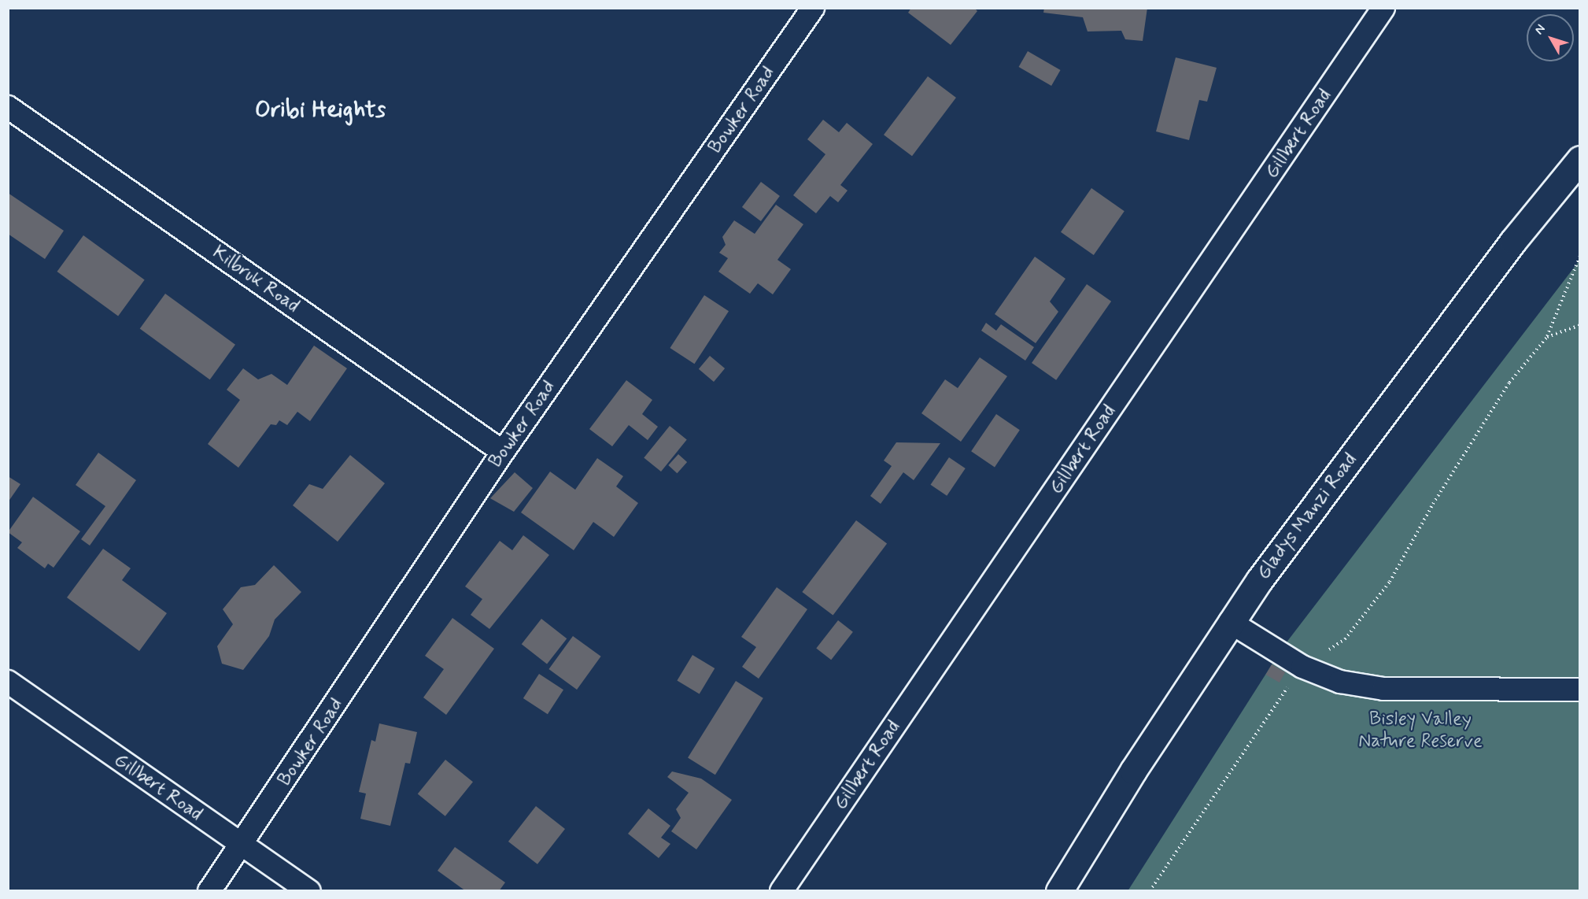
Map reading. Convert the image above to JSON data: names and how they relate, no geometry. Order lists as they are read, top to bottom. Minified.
{"streets":{"main road":["Gladys Manzi Road"],"street":["Bowker Road","Gillbert Road","Kilbruk Road"]},"crossings":[["Bowker Road","Gillbert Road"],["Bowker Road","Kilbruk Road"]],"districts":["Oribi Heights"],"parks":["Bisley Valley Nature Reserve"],"north":"top left"}
